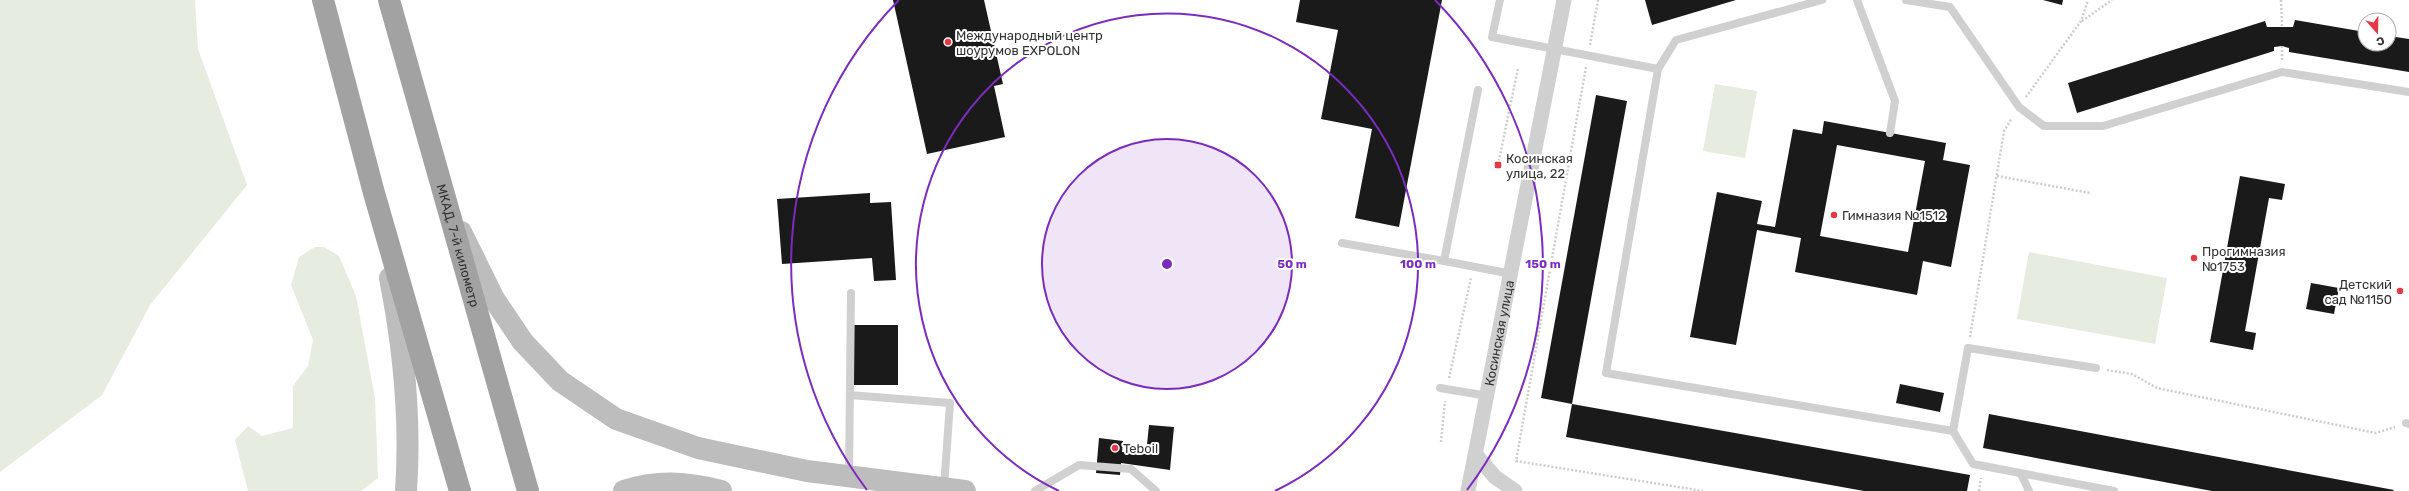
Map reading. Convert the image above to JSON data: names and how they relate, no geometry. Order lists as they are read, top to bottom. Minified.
{"streets":{"highway":["МКАД, 7-й километр"],"street":["Косинская улица"]},"places":{"other":["Международный центр шоурумов EXPOLON","Гимназия №1512","Прогимназия №1753","Детский сад №1150","Teboil"],"transit":["Косинская улица, 22"]},"north":"bottom","rings":["50 m","100 m","150 m"]}
